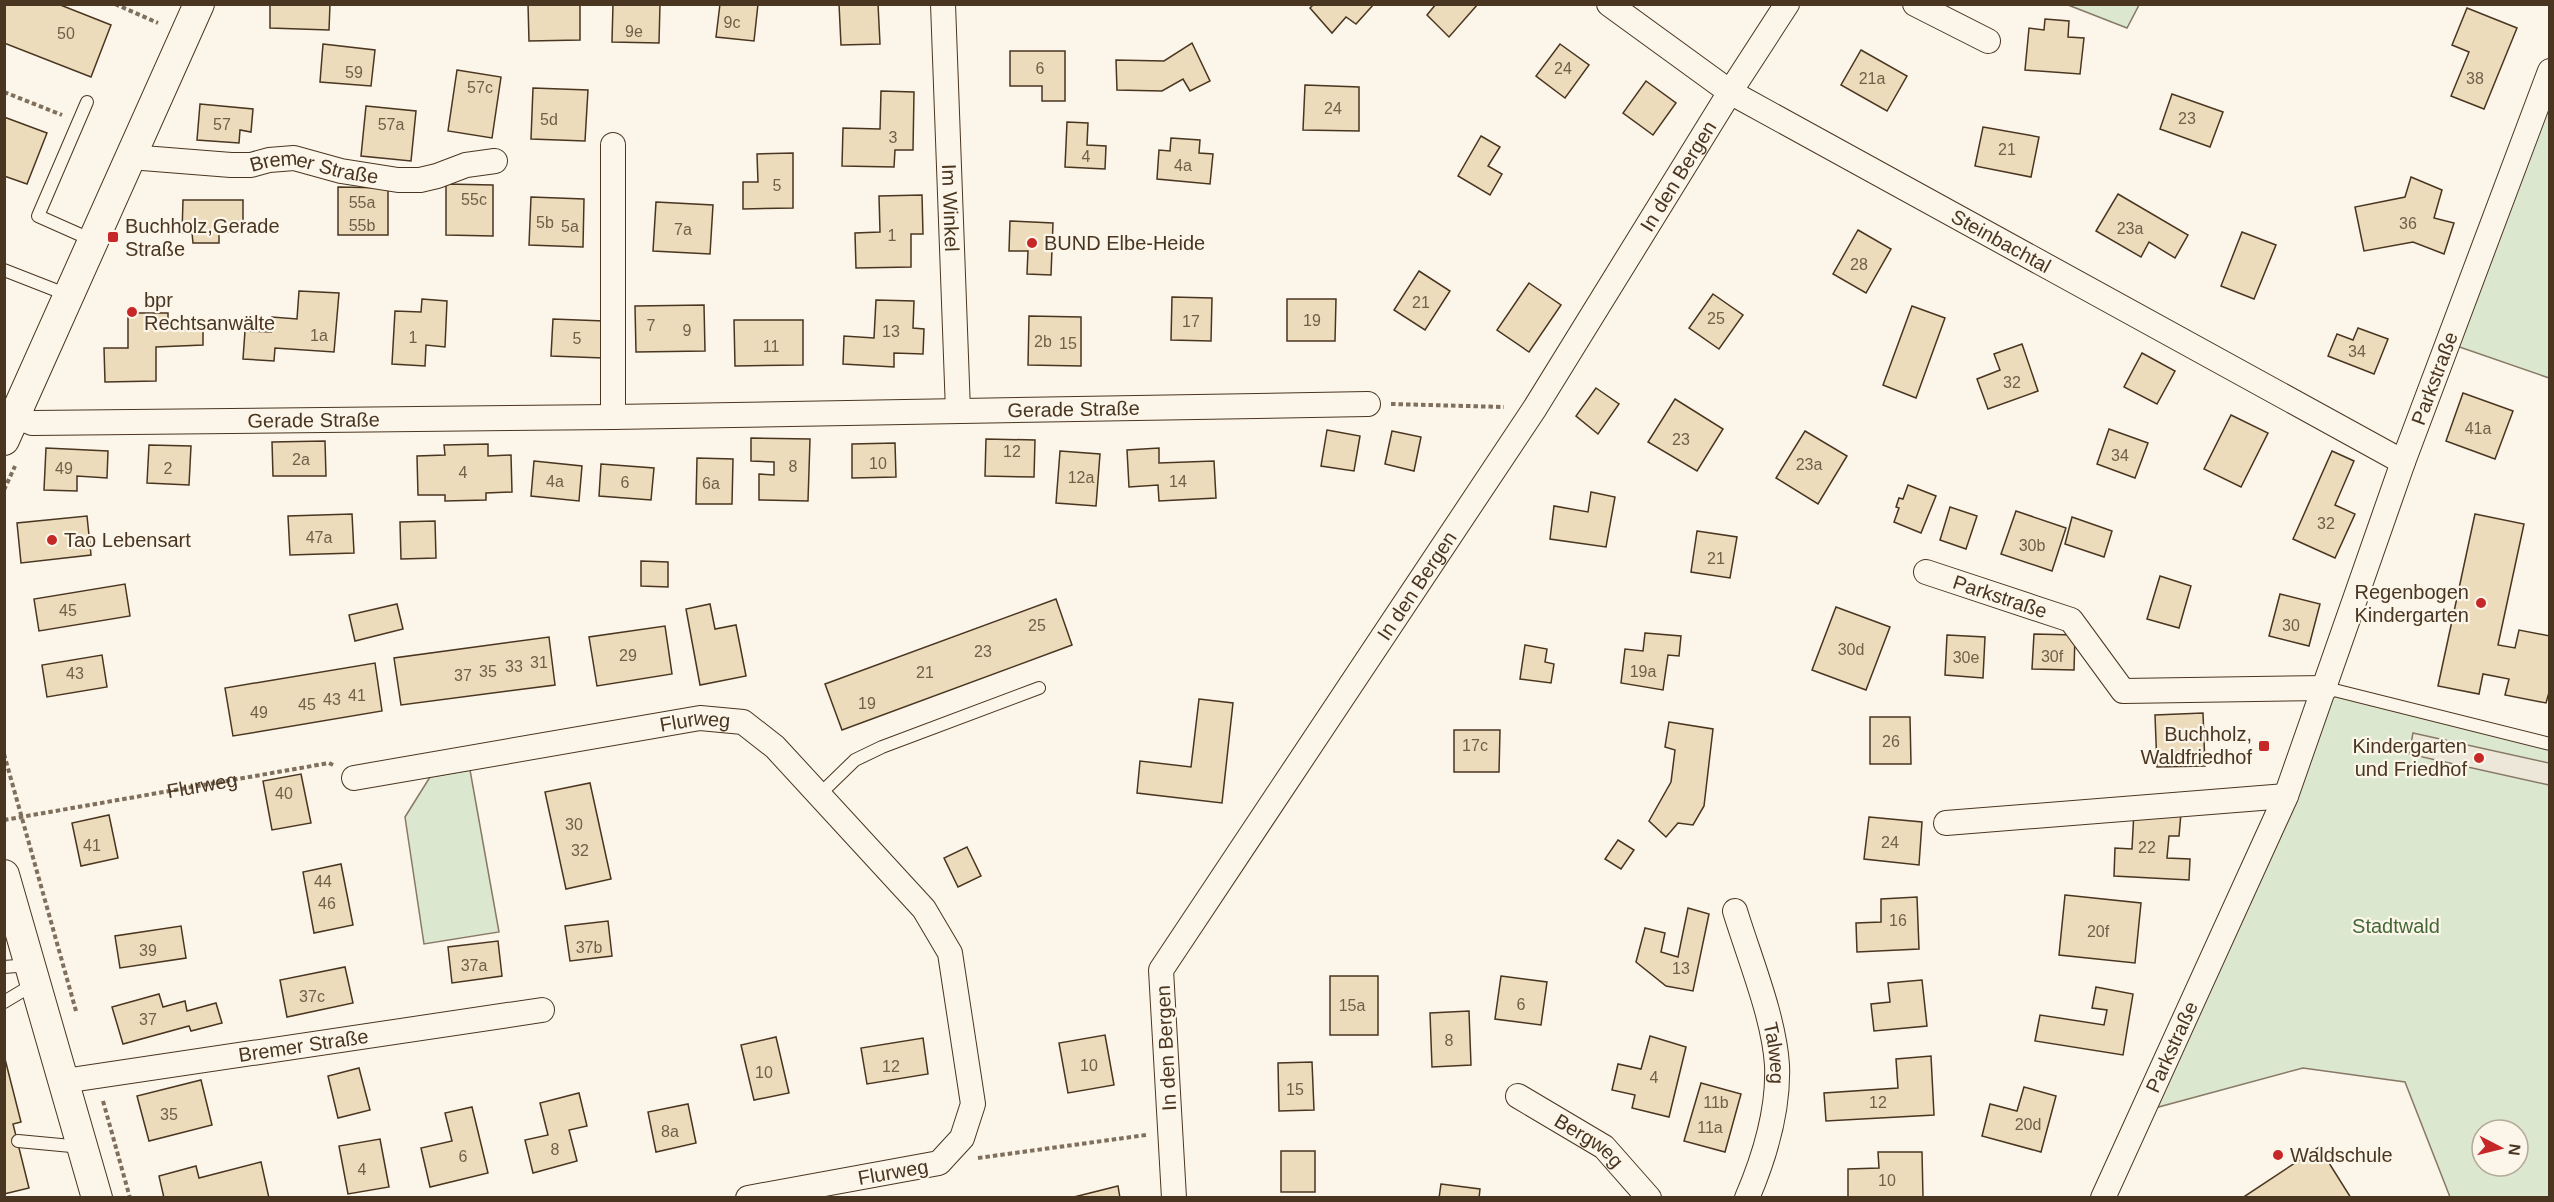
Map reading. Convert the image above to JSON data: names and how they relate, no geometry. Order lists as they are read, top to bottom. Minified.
{"streets":{"street":["Bremer Straße","In den Bergen","Im Winkel","Steinbachtal","Parkstraße","Gerade Straße","Flurweg","Talweg","Bergweg"]},"crossings":[["In den Bergen","Steinbachtal"],["Im Winkel","Gerade Straße"],["Steinbachtal","Parkstraße"]],"parks":["Stadtwald"],"places":{"transit":["Buchholz,Gerade Straße","Buchholz, Waldfriedhof"],"other":["BUND Elbe-Heide","bpr Rechtsanwälte","Tao Lebensart","Regenbogen Kindergarten","Kindergarten und Friedhof","Waldschule"]},"house_numbers":["9c","9e","50","6","24","59","21a","38","57c","24","23","5d","57","57a","3","21","4","4a","5","55c","55a","5b","36","55b","5a","23a","7a","1","28","21","25","19","17","7","9","13","1a","1","5","2b","15","11","34","32","41a","23","12","34","2a","10","23a","8","49","2","4","12a","4a","14","6","6a","32","47a","30b","21","45","25","30","30d","23","29","30f","30e","31","33","35","19a","21","43","37","41","43","19","45","49","26","17c","40","30","24","41","22","32","44","46","16","20f","37b","39","37a","13","37c","6","15a","37","8","10","12","10","4","15","11b","12","35","20d","11a","8a","8","6","4","10"],"north":"right"}
